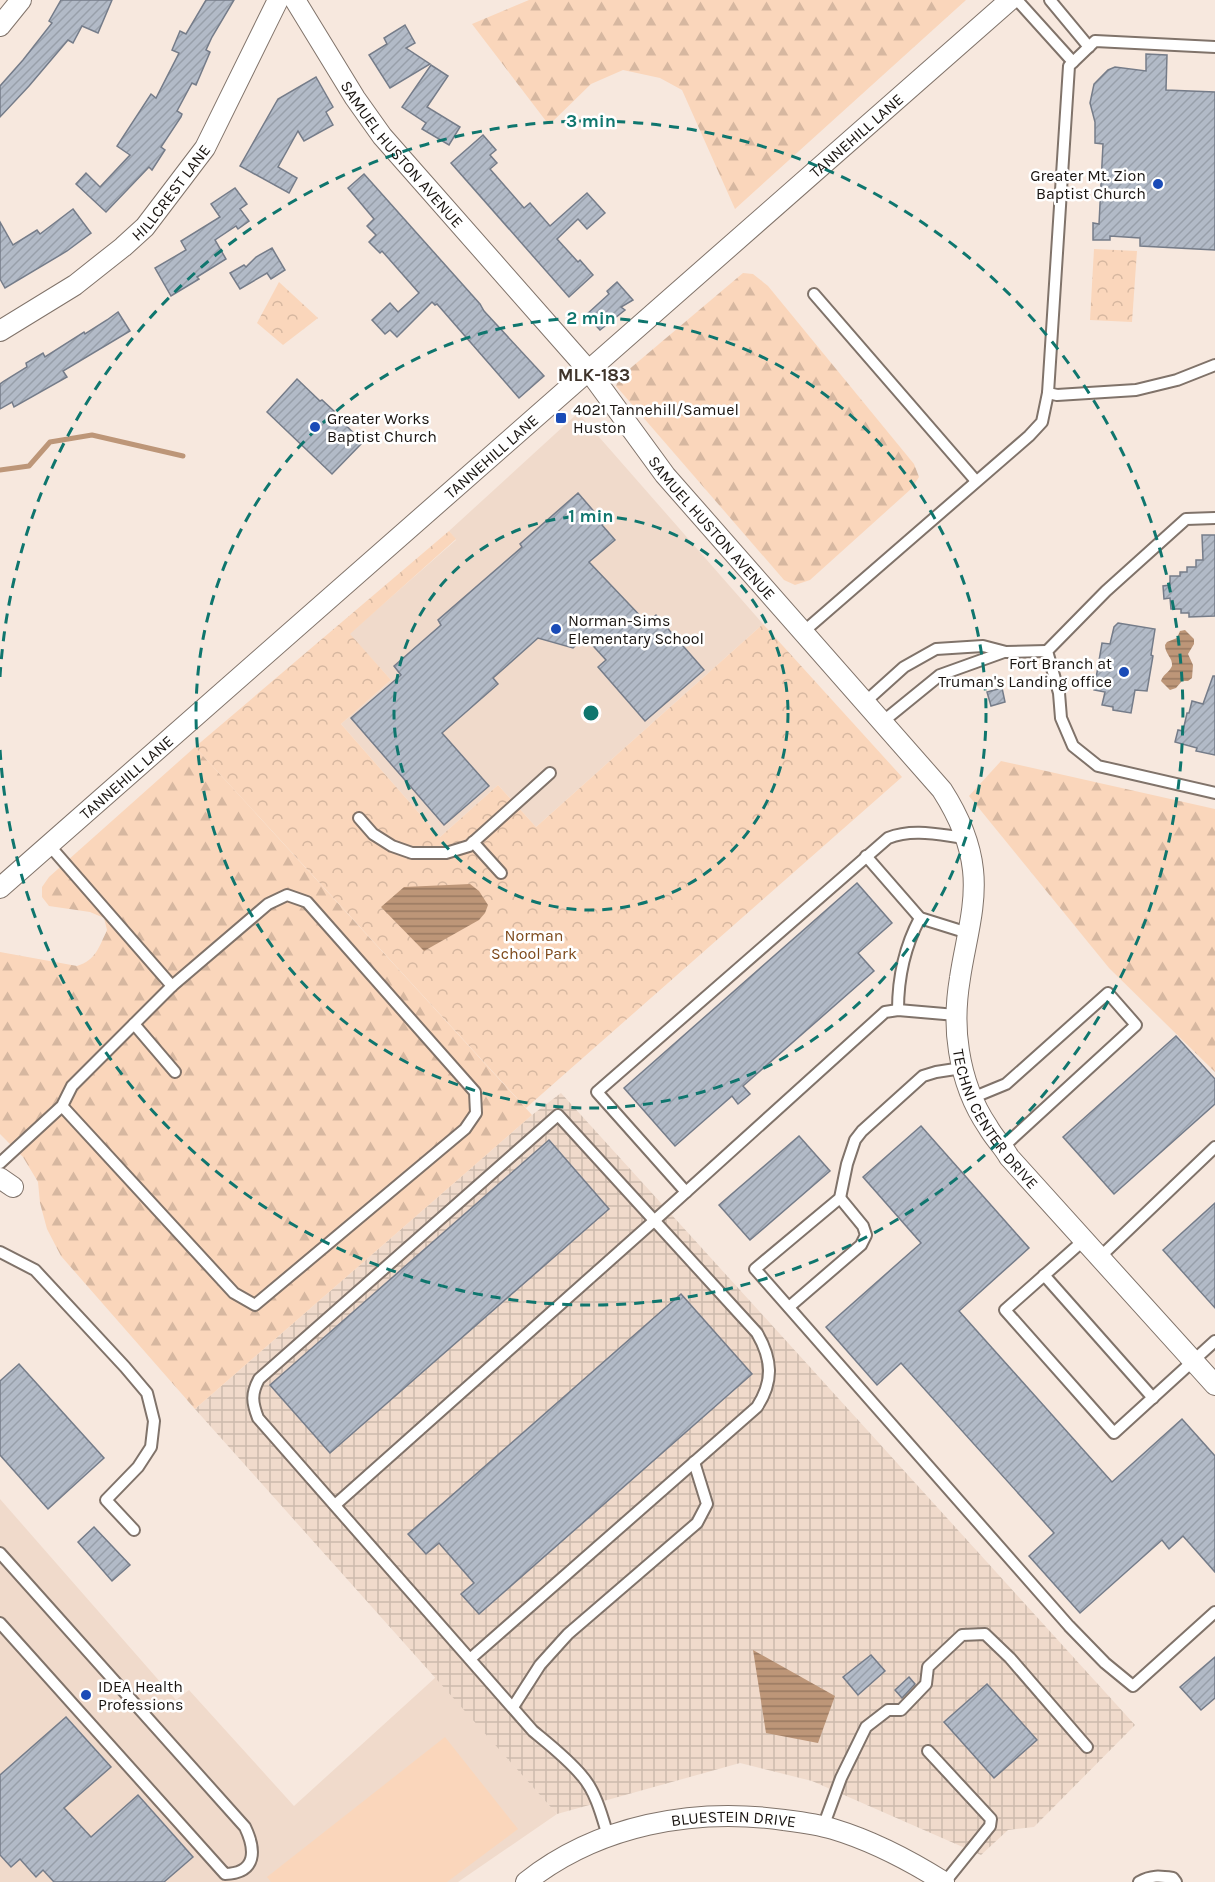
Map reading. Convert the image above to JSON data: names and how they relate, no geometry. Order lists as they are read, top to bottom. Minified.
{"streets":{"street":["TANNEHILL LANE","SAMUEL HUSTON AVENUE","HILLCREST LANE","TECHNI CENTER DRIVE","BLUESTEIN DRIVE"]},"crossings":[["TANNEHILL LANE","SAMUEL HUSTON AVENUE"],["SAMUEL HUSTON AVENUE","TECHNI CENTER DRIVE"]],"districts":["MLK-183"],"parks":["Norman School Park"],"places":{"other":["Greater Mt. Zion Baptist Church","Greater Works Baptist Church","Norman-Sims Elementary School","Fort Branch at Truman's Landing office","IDEA Health Professions"],"transit":["4021 Tannehill/Samuel Huston"]},"rings":["3 min","2 min","1 min"]}
